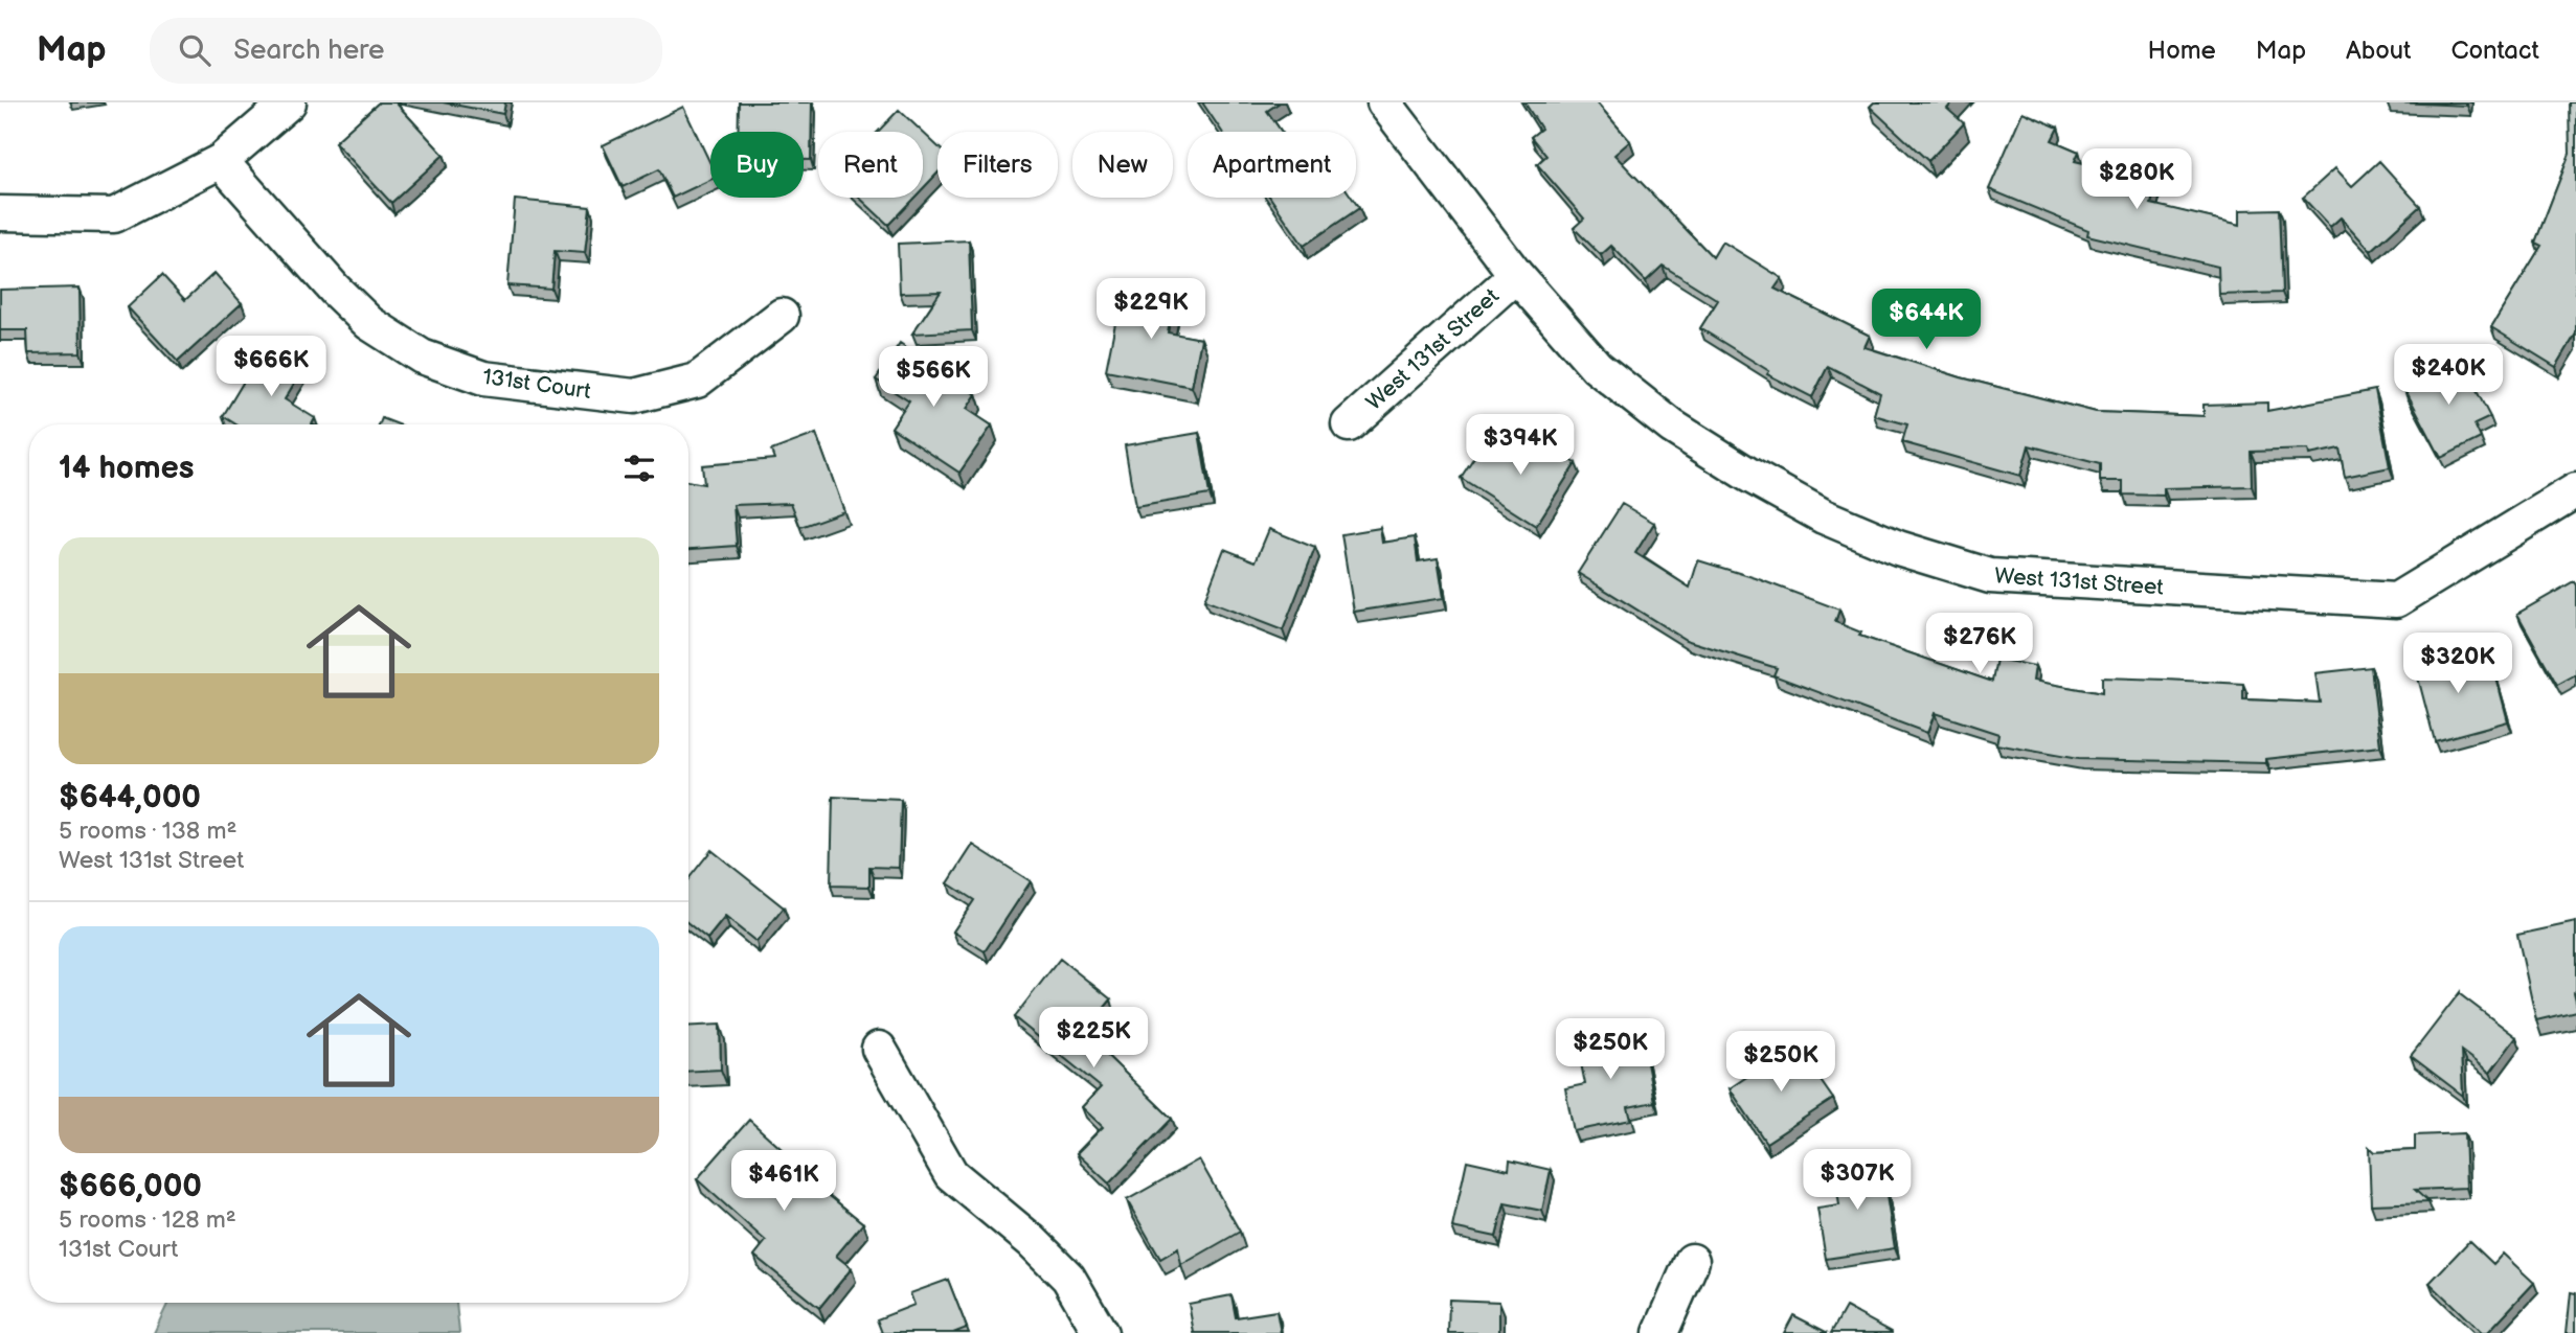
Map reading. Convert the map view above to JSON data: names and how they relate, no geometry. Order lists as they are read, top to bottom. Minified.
{"streets":{"street":["West 131st Street","131st Court"]},"page":{"header":"Map","search":"Search here","nav":["Home","Map","About","Contact"],"chip":["Buy","Rent","Filters","New","Apartment"],"price":["$280K","$229K","$644K","$666K","$240K","$566K","$394K","$276K","$320K","$225K","$250K","$250K","$307K","$461K"],"heading":"14 homes","list":[{"name":"$644,000","note":"5 rooms · 138 m² · West 131st Street"},{"name":"$666,000","note":"5 rooms · 128 m² · 131st Court"}]}}
